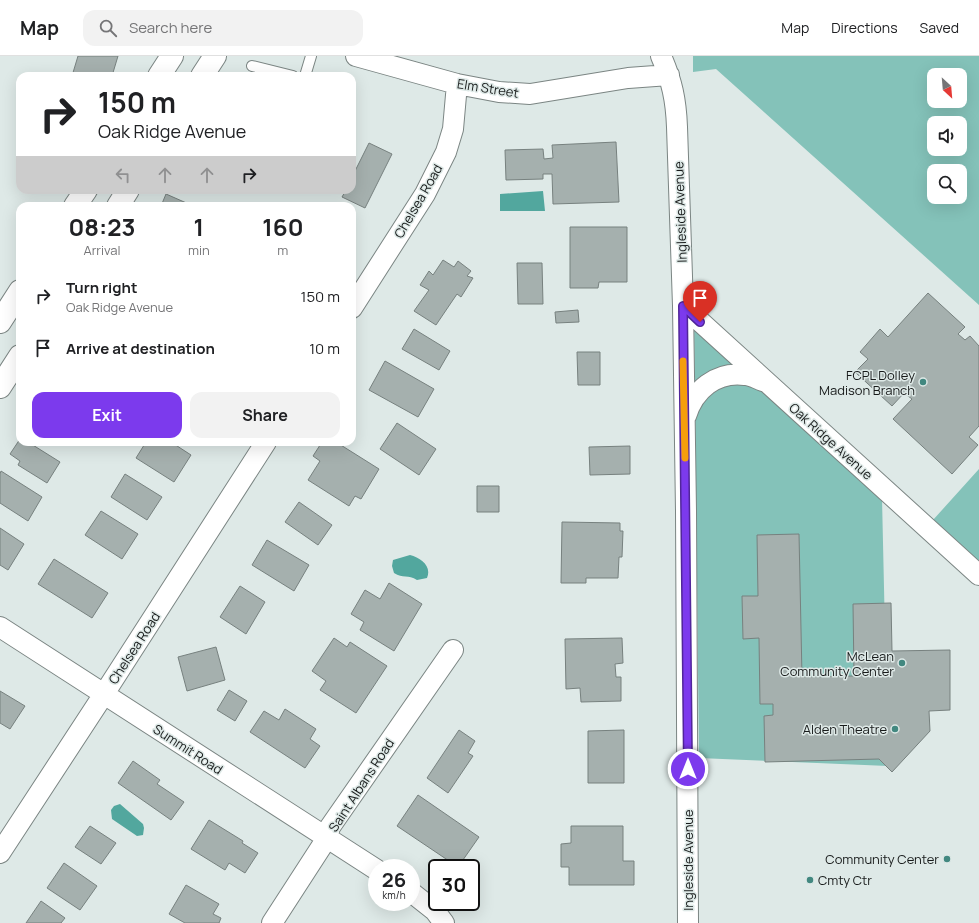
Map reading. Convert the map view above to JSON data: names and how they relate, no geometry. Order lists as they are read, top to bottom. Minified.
{"streets":{"street":["Elm Street","Chelsea Road","Ingleside Avenue","Oak Ridge Avenue","Summit Road","Saint Albans Road"]},"crossings":[["Elm Street","Chelsea Road"],["Elm Street","Ingleside Avenue"],["Chelsea Road","Summit Road"],["Ingleside Avenue","Oak Ridge Avenue"],["Summit Road","Saint Albans Road"]],"places":["FCPL Dolley Madison Branch","McLean Community Center","Alden Theatre","Community Center","Cmty Ctr"],"north":"bottom right","page":{"header":"Map","search":"Search here","nav":["Map","Directions","Saved"],"turn":["150 m","Oak Ridge Avenue"],"eta":["08:23","Arrival","1","min","160","m"],"list":[{"name":"Turn right","note":"Oak Ridge Avenue","value":"150 m"},{"name":"Arrive at destination","value":"10 m"}],"buttons":["Exit","Share"],"speed":"26 km/h","limit":"30"}}
